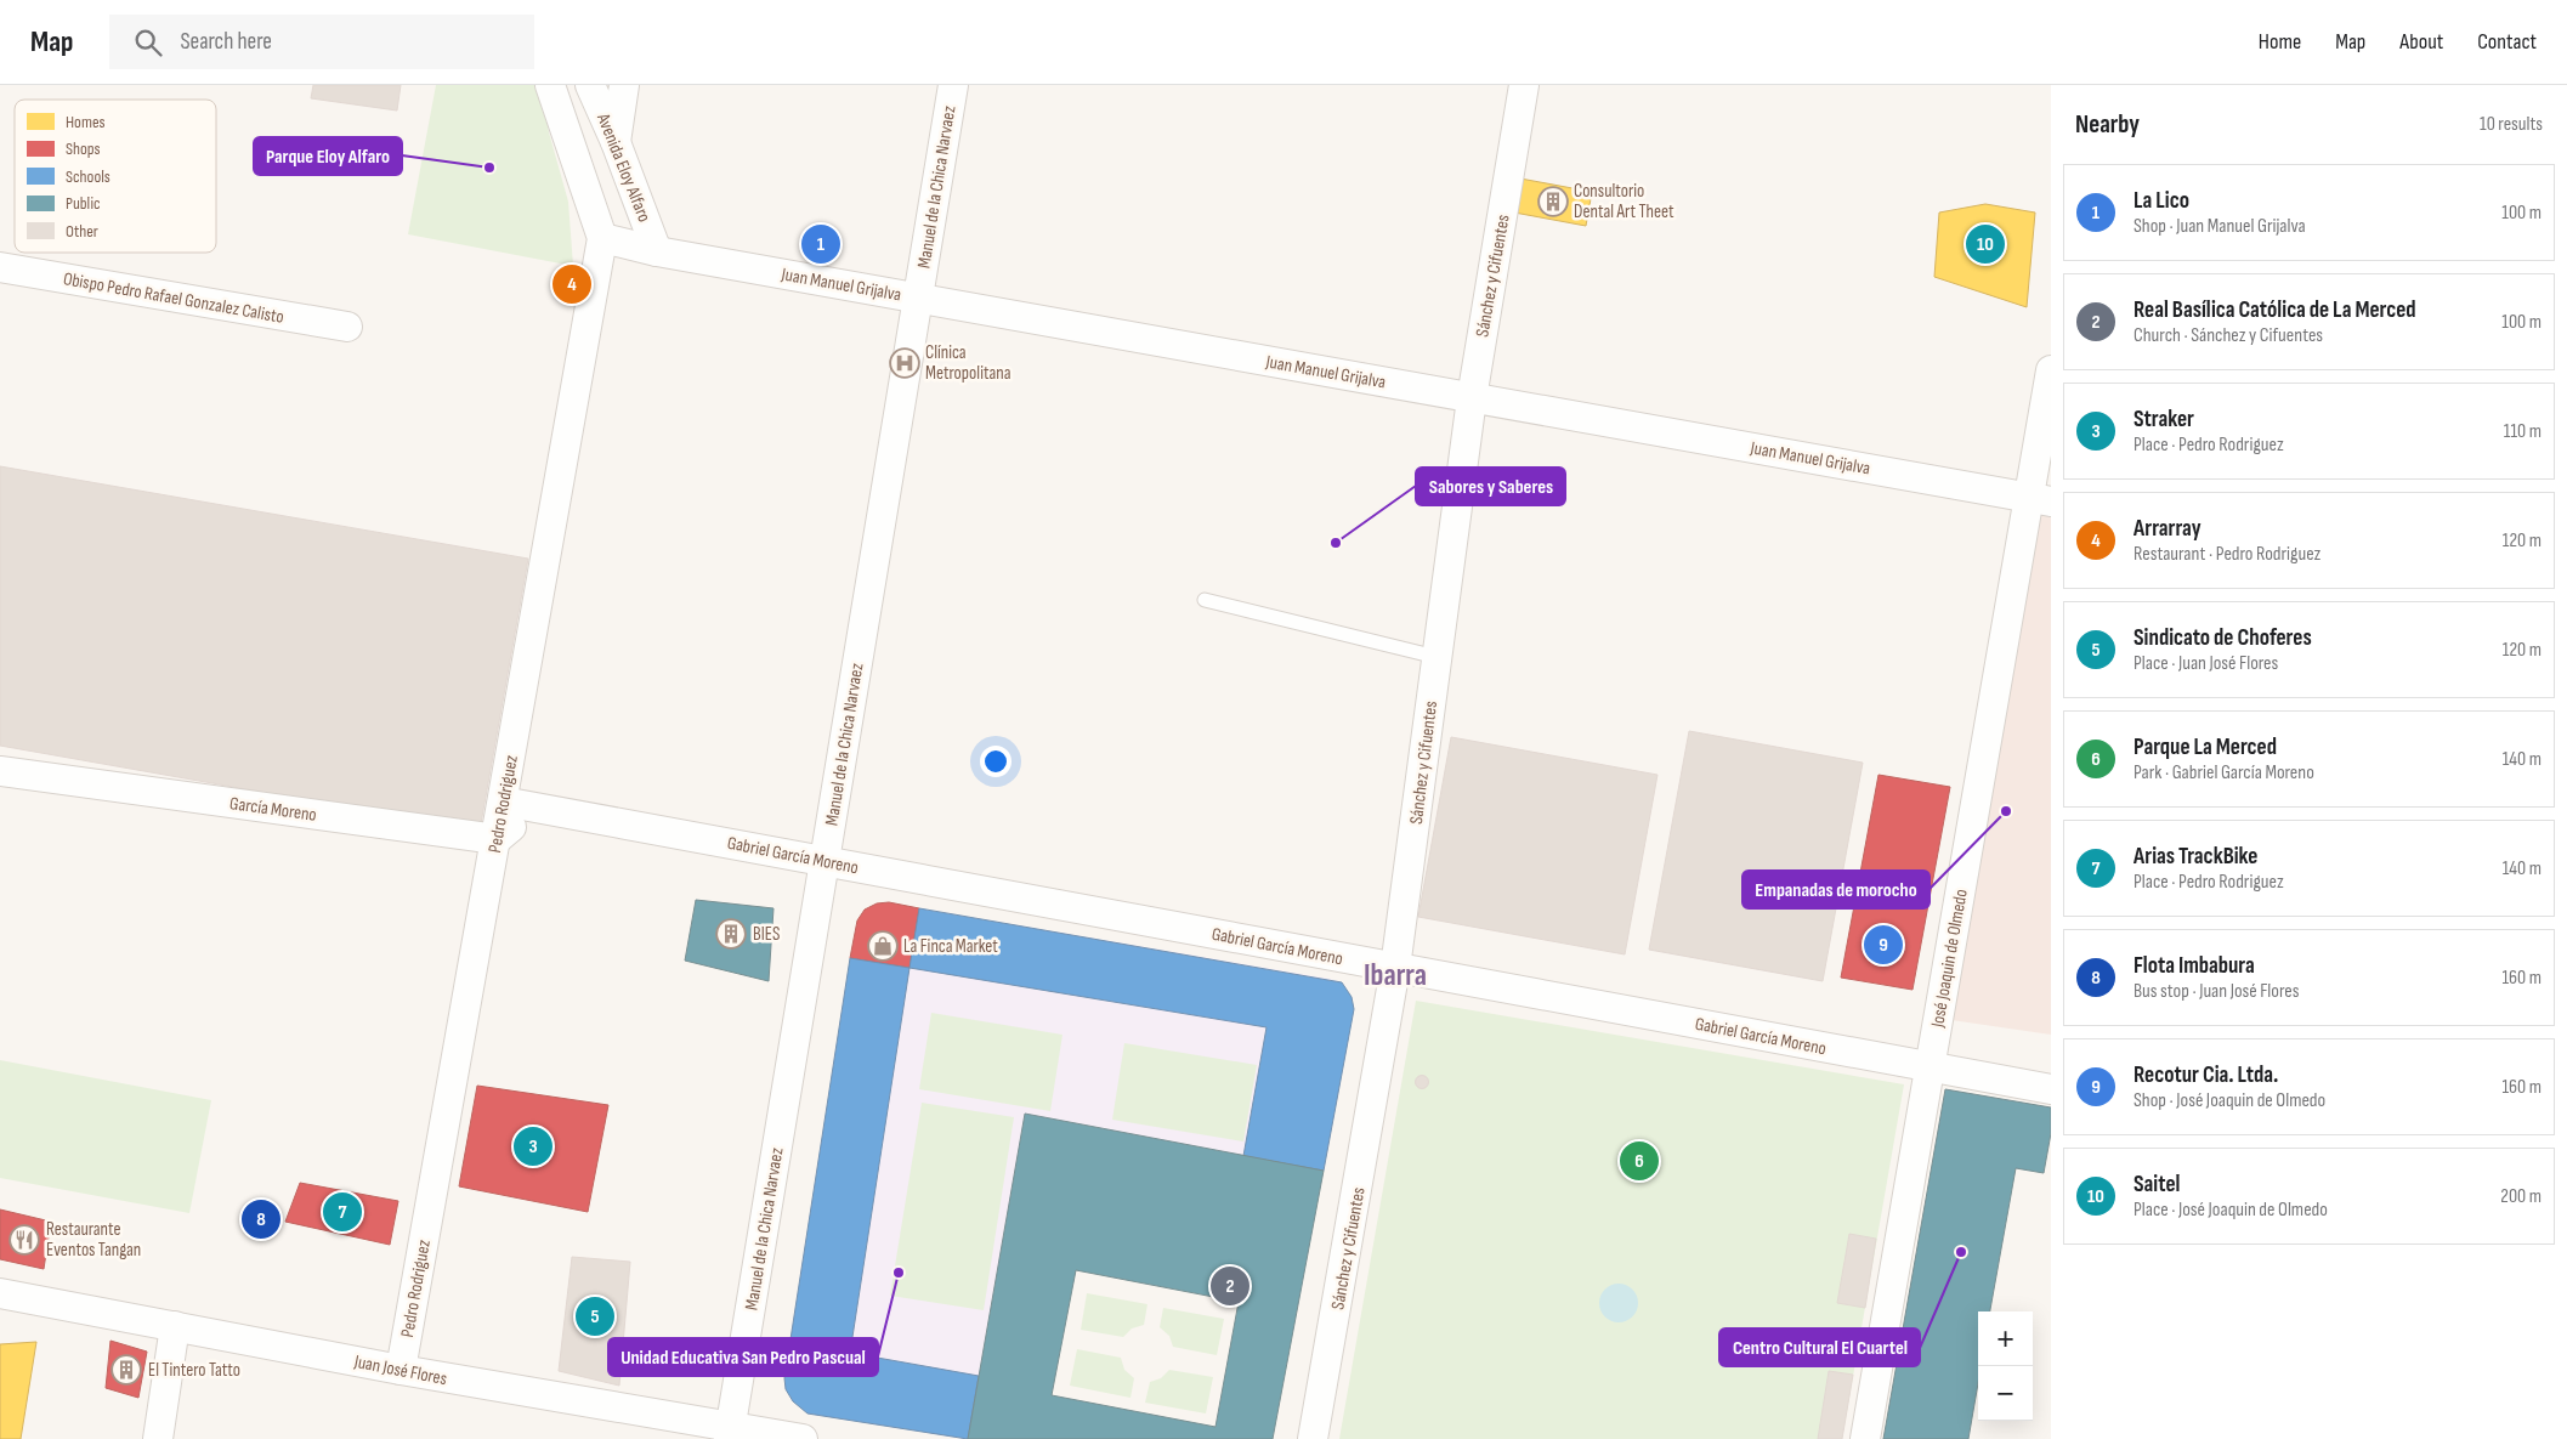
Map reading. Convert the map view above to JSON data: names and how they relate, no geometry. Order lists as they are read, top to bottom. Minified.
{"streets":{"street":["Avenida Eloy Alfaro","Manuel de la Chica Narvaez","Sánchez y Cifuentes","Juan Manuel Grijalva","Obispo Pedro Rafael Gonzalez Calisto","Pedro Rodriguez","García Moreno","Gabriel García Moreno","José Joaquin de Olmedo","Juan José Flores"]},"crossings":[["Avenida Eloy Alfaro","Juan Manuel Grijalva"],["Manuel de la Chica Narvaez","Juan Manuel Grijalva"],["Manuel de la Chica Narvaez","Gabriel García Moreno"],["Manuel de la Chica Narvaez","Juan José Flores"],["Sánchez y Cifuentes","Juan Manuel Grijalva"],["Sánchez y Cifuentes","Gabriel García Moreno"],["Juan Manuel Grijalva","Pedro Rodriguez"],["Juan Manuel Grijalva","José Joaquin de Olmedo"],["Pedro Rodriguez","García Moreno"],["Pedro Rodriguez","Gabriel García Moreno"],["Pedro Rodriguez","Juan José Flores"],["Gabriel García Moreno","José Joaquin de Olmedo"]],"districts":["Ibarra"],"places":{"other":["Parque Eloy Alfaro","Sabores y Saberes","Empanadas de morocho","Centro Cultural El Cuartel","Unidad Educativa San Pedro Pascual"],"building":["Consultorio Dental Art Theet","BIES","El Tintero Tatto"],"hospital":["Clínica Metropolitana"],"shop":["La Finca Market"],"restaurant":["Restaurante Eventos Tangan"]},"legend":["Homes","Shops","Schools","Public","Other"],"page":{"header":"Map","search":"Search here","nav":["Home","Map","About","Contact"],"heading":["Nearby","10 results"],"list":[{"mark":"1","name":"La Lico","note":"Shop · Juan Manuel Grijalva","value":"100 m"},{"mark":"2","name":"Real Basílica Católica de La Merced","note":"Church · Sánchez y Cifuentes","value":"100 m"},{"mark":"3","name":"Straker","note":"Place · Pedro Rodriguez","value":"110 m"},{"mark":"4","name":"Arrarray","note":"Restaurant · Pedro Rodriguez","value":"120 m"},{"mark":"5","name":"Sindicato de Choferes","note":"Place · Juan José Flores","value":"120 m"},{"mark":"6","name":"Parque La Merced","note":"Park · Gabriel García Moreno","value":"140 m"},{"mark":"7","name":"Arias TrackBike","note":"Place · Pedro Rodriguez","value":"140 m"},{"mark":"8","name":"Flota Imbabura","note":"Bus stop · Juan José Flores","value":"160 m"},{"mark":"9","name":"Recotur Cia. Ltda.","note":"Shop · José Joaquin de Olmedo","value":"160 m"},{"mark":"10","name":"Saitel","note":"Place · José Joaquin de Olmedo","value":"200 m"}],"pins":["1","10","4","9","3","6","7","8","2","5"],"map_buttons":["+","−"]}}
